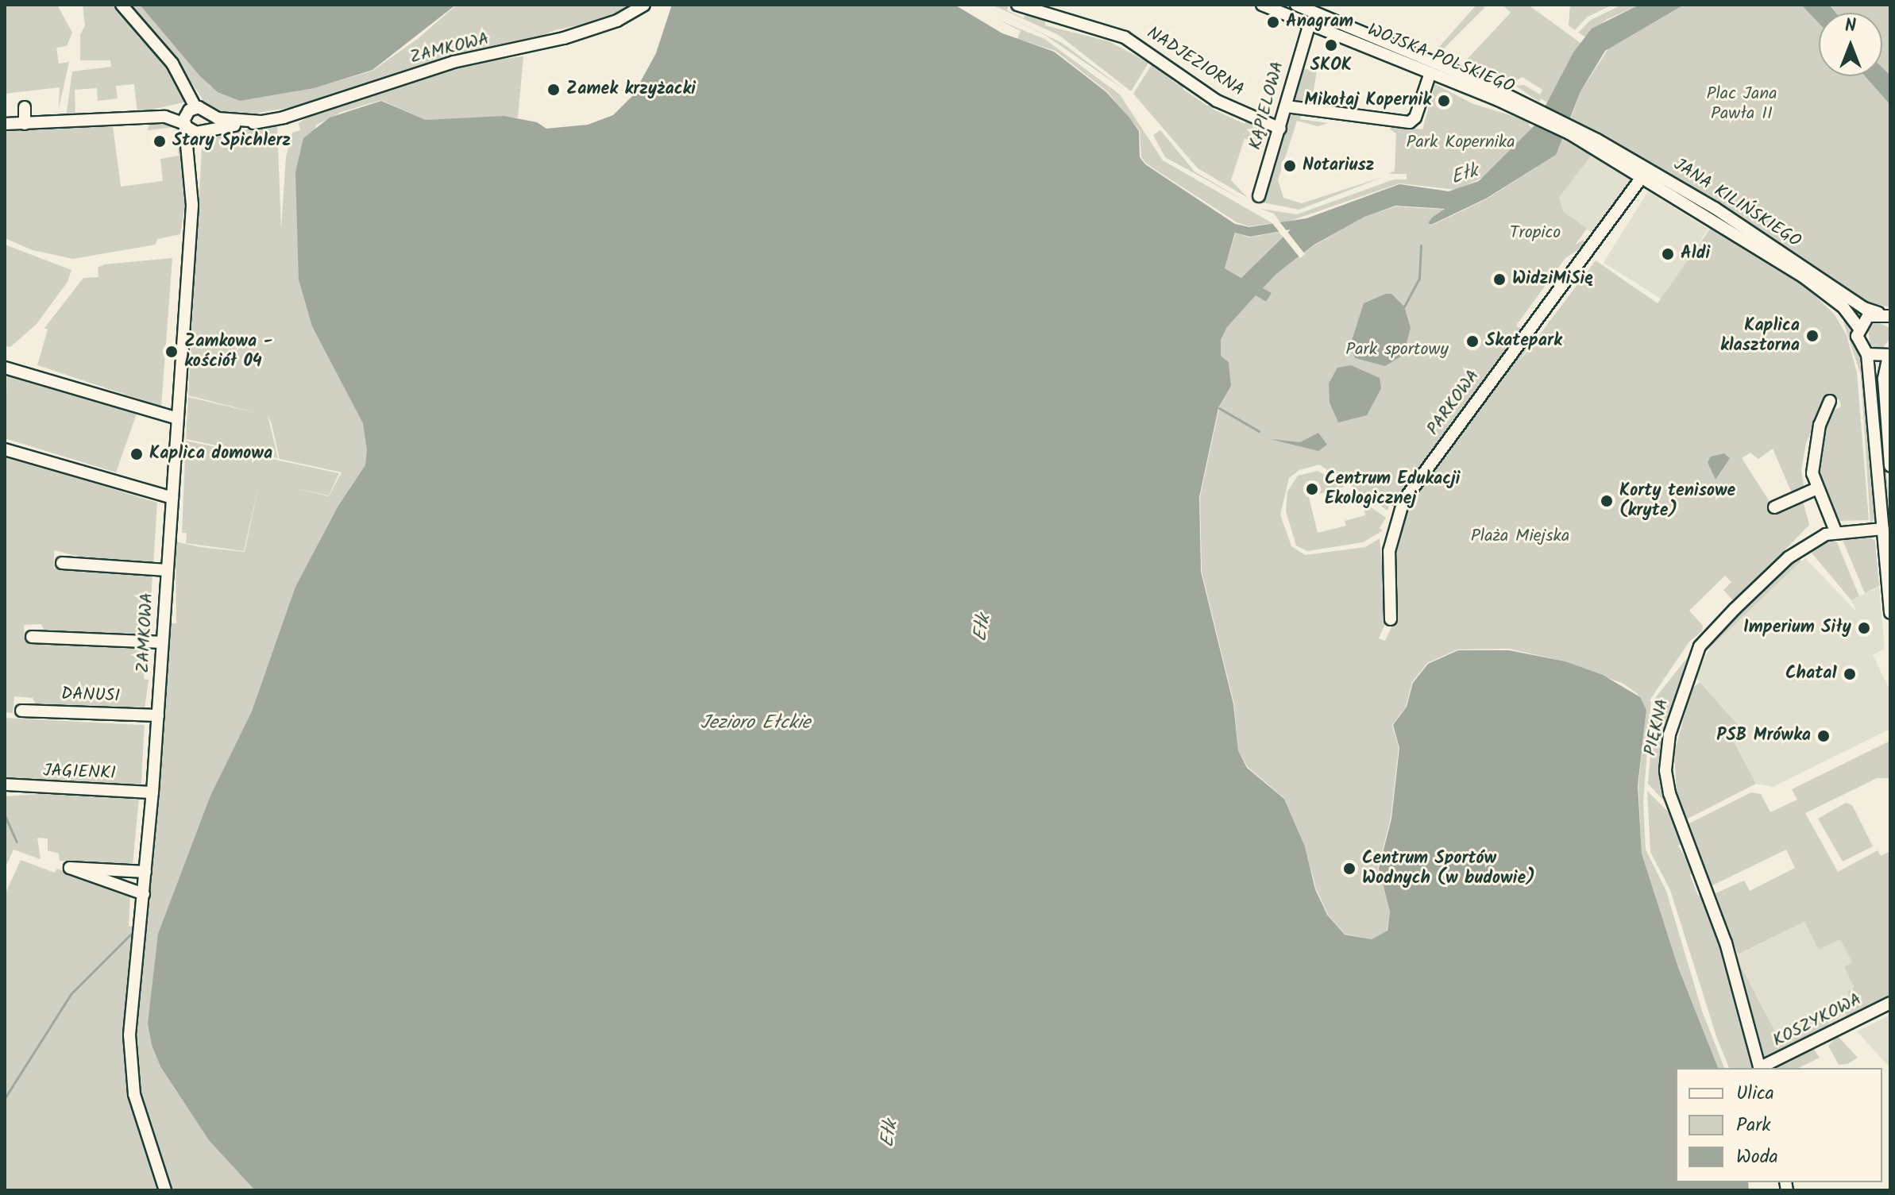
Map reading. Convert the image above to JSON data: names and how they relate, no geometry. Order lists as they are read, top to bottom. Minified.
{"streets":{"street":["ZAMKOWA","WOJSKA POLSKIEGO","NADJEZIORNA","KĄPIELOWA","JANA KILIŃSKIEGO","PARKOWA","DANUSI","PIĘKNA","JAGIENKI","KOSZYKOWA"]},"crossings":[["ZAMKOWA","DANUSI"],["ZAMKOWA","JAGIENKI"],["WOJSKA POLSKIEGO","KĄPIELOWA"],["WOJSKA POLSKIEGO","JANA KILIŃSKIEGO"],["NADJEZIORNA","KĄPIELOWA"],["JANA KILIŃSKIEGO","PARKOWA"]],"water":["Ełk","Jezioro Ełckie"],"parks":["Plac Jana Pawła II","Park Kopernika","Tropico","Park sportowy","Plaża Miejska"],"places":["Anagram","SKOK","Zamek krzyżacki","Mikołaj Kopernik","Stary Spichlerz","Notariusz","Aldi","WidziMiSię","Kaplica klasztorna","Skatepark","Zamkowa - kościół 04","Kaplica domowa","Centrum Edukacji Ekologicznej","Korty tenisowe (kryte)","Imperium Siły","Chata1","PSB Mrówka","Centrum Sportów Wodnych (w budowie)"],"legend":["Ulica","Park","Woda"],"north":"top"}
